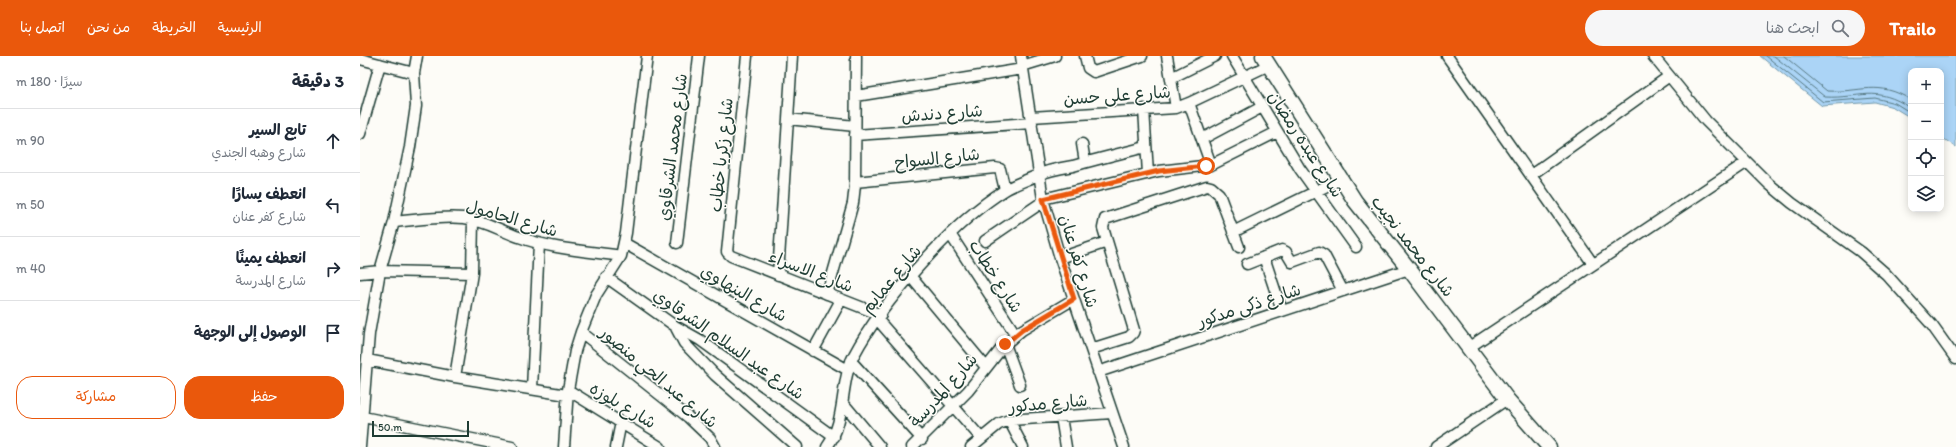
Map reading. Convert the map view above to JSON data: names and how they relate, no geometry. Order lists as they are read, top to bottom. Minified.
{"streets":{"street":["شارع على حسن","شارع دندش","شارع عبده رمضان","شارع محمد الشرقاوي","شارع زكريا خطاب","شارع السواح","شارع الحامول","شارع محمد نجيب","شارع كفر عنان","شارع الاسراء","شارع خطاب","شارع عمايم","شارع البنهاوي","شارع ذكى مدكور","شارع عبد السلام الشرقاوي","شارع عبد الحي منصور","شارع المدرسة","شارع مدكور","شارع بلوزه"]},"crossings":[["شارع على حسن","شارع دندش"],["شارع على حسن","شارع عبده رمضان"],["شارع على حسن","شارع محمد نجيب"],["شارع على حسن","شارع كفر عنان"],["شارع دندش","شارع كفر عنان"],["شارع زكريا خطاب","شارع الاسراء"],["شارع السواح","شارع عمايم"],["شارع محمد نجيب","شارع ذكى مدكور"],["شارع كفر عنان","شارع عمايم"],["شارع كفر عنان","شارع ذكى مدكور"],["شارع كفر عنان","شارع المدرسة"],["شارع كفر عنان","شارع مدكور"],["شارع الاسراء","شارع عمايم"],["شارع خطاب","شارع عمايم"],["شارع خطاب","شارع المدرسة"],["شارع عمايم","شارع البنهاوي"],["شارع عمايم","شارع عبد السلام الشرقاوي"],["شارع البنهاوي","شارع المدرسة"]],"scale_bar":"50 m","page":{"header":"Trailo","search":"ابحث هنا","nav":["الرئيسية","الخريطة","من نحن","اتصل بنا"],"heading":["3 دقيقة","سيرًا · 180 m"],"map_buttons":["+","−"],"list":[["تابع السير","شارع وهبه الجندي","90 m"],["انعطف يسارًا","شارع كفر عنان","50 m"],["انعطف يمينًا","شارع المدرسة","40 m"],"الوصول إلى الوجهة"],"buttons":["حفظ","مشاركة"],"scale":"50 m"}}
